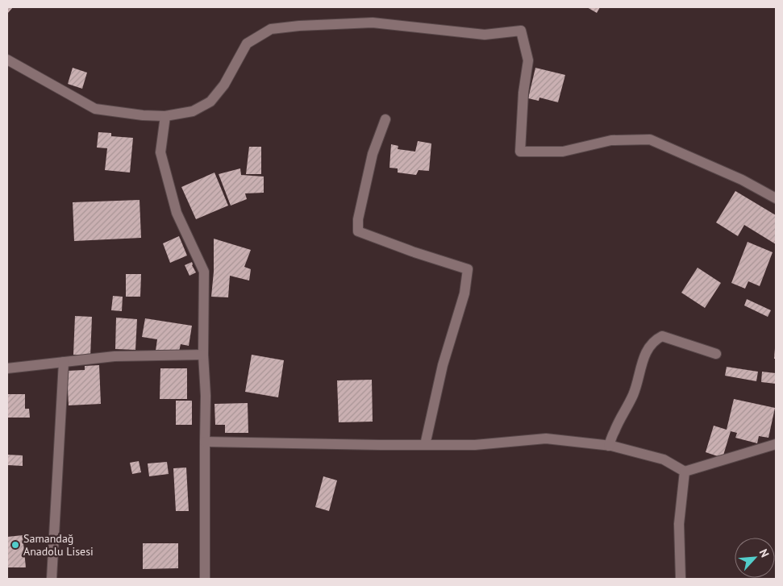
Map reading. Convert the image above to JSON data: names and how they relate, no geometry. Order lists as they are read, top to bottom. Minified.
{"places":["Samandağ Anadolu Lisesi"],"north":"top right"}
